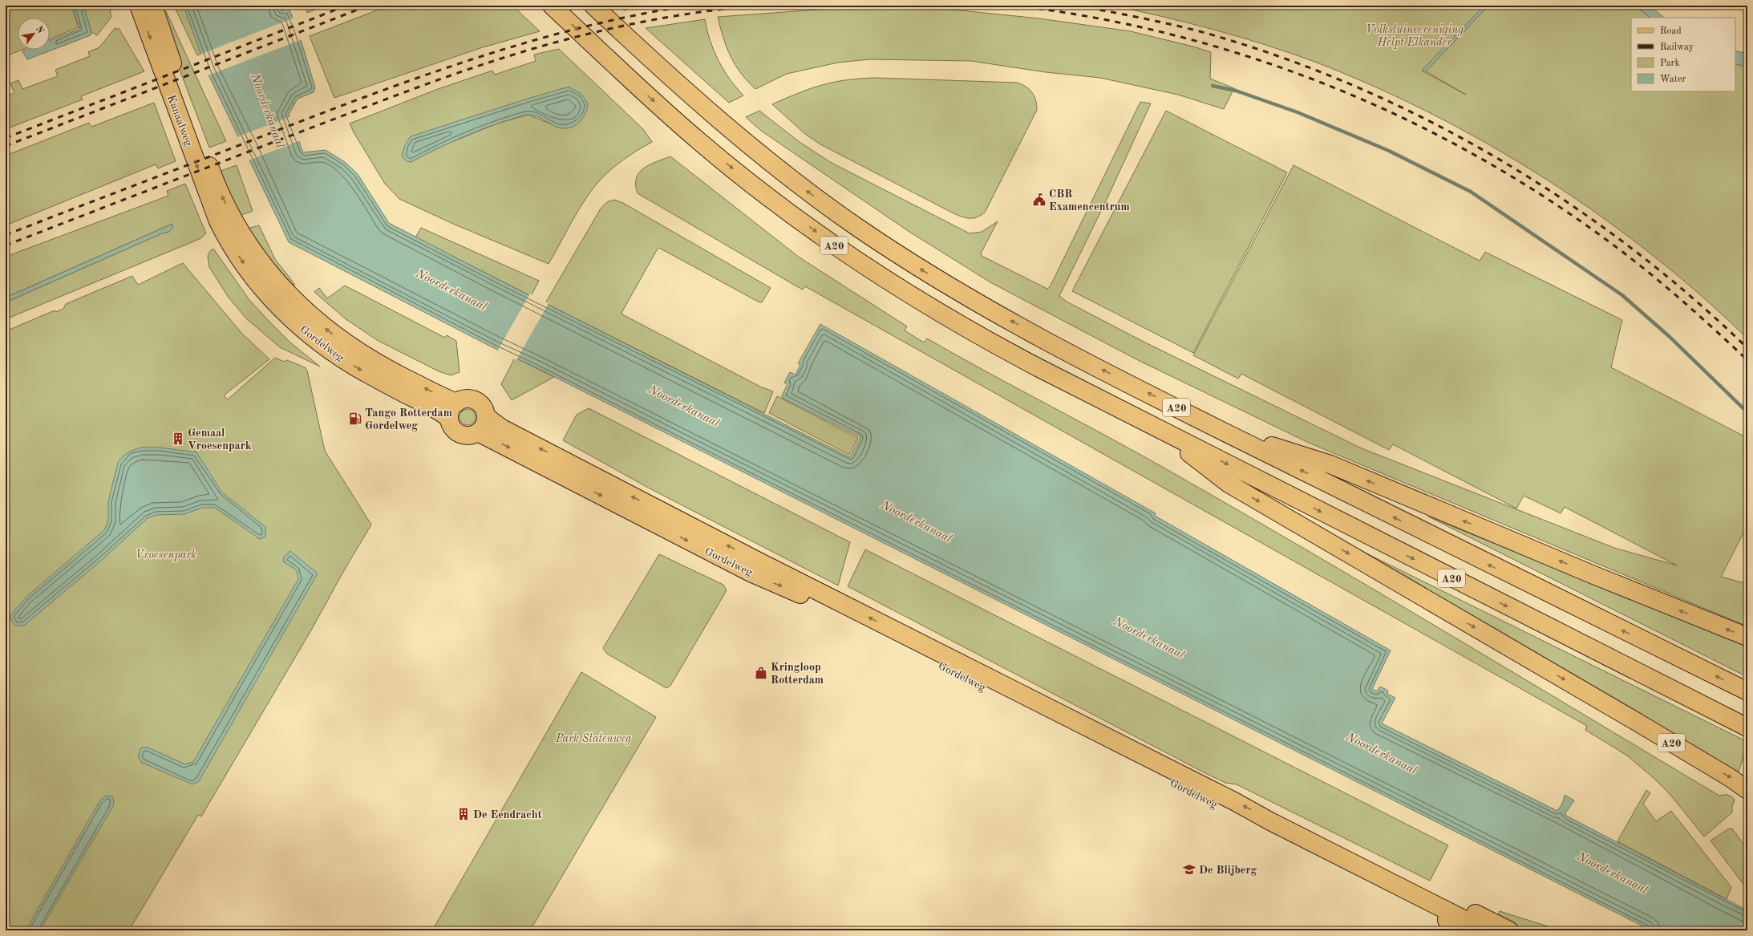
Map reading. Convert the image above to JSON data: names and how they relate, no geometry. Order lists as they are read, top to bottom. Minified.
{"streets":{"main road":["Kanaalweg","A20","Gordelweg"]},"crossings":[["Kanaalweg","Gordelweg"]],"water":["Noorderkanaal"],"parks":["Volkstuinvereniging Helpt Elkander","Vroesenpark","Park Statenweg"],"places":{"public building":["CBR Examencentrum"],"fuel station":["Tango Rotterdam Gordelweg"],"building":["Gemaal Vroesenpark","De Eendracht"],"shop":["Kringloop Rotterdam"],"school or university":["De Blijberg"]},"legend":["Road","Railway","Park","Water"],"north":"top right"}
